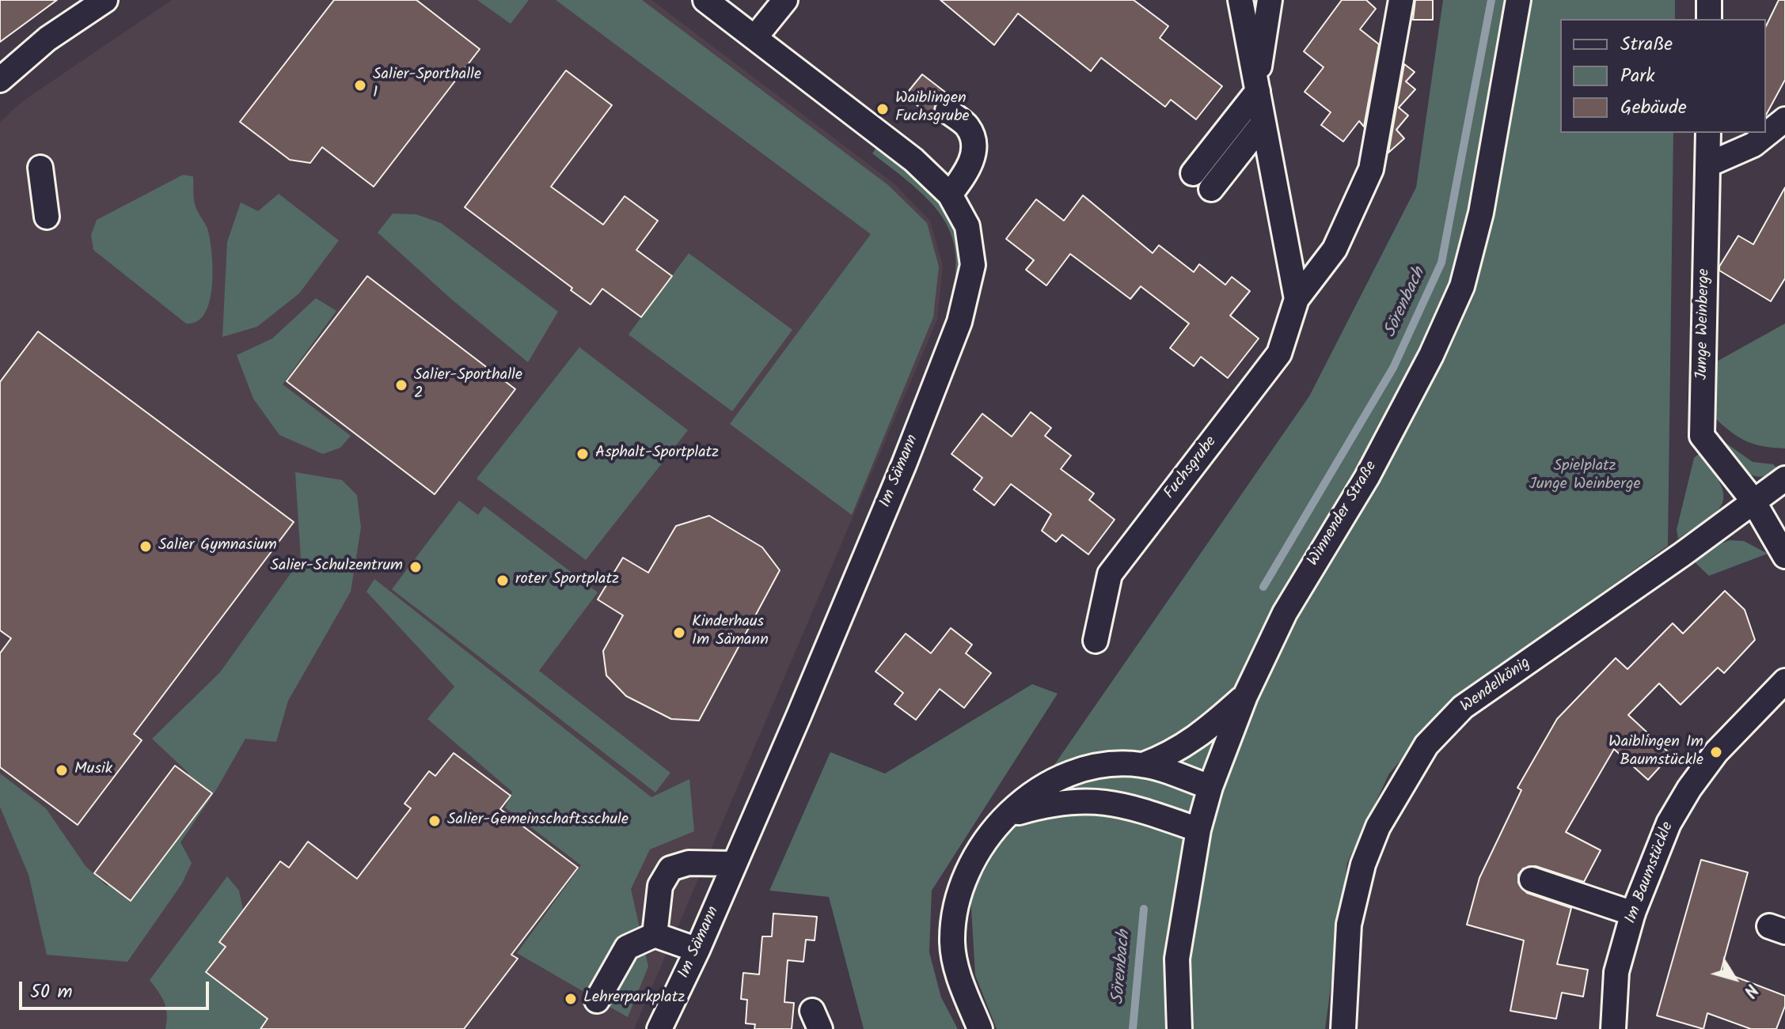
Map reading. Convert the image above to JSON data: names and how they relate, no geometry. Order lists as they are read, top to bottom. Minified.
{"streets":{"street":["Junge Weinberge","Fuchsgrube","Im Sämann","Winnender Straße","Wendelkönig","Im Baumstückle"]},"crossings":[["Junge Weinberge","Wendelkönig"]],"water":["Sörenbach"],"parks":["Spielplatz Junge Weinberge"],"places":["Salier-Sporthalle 1","Waiblingen Fuchsgrube","Salier-Sporthalle 2","Asphalt-Sportplatz","Salier Gymnasium","Salier-Schulzentrum","roter Sportplatz","Kinderhaus Im Sämann","Waiblingen Im Baumstückle","Musik","Salier-Gemeinschaftsschule","Lehrerparkplatz"],"legend":["Straße","Park","Gebäude"],"scale_bar":"50 m","north":"bottom right"}
